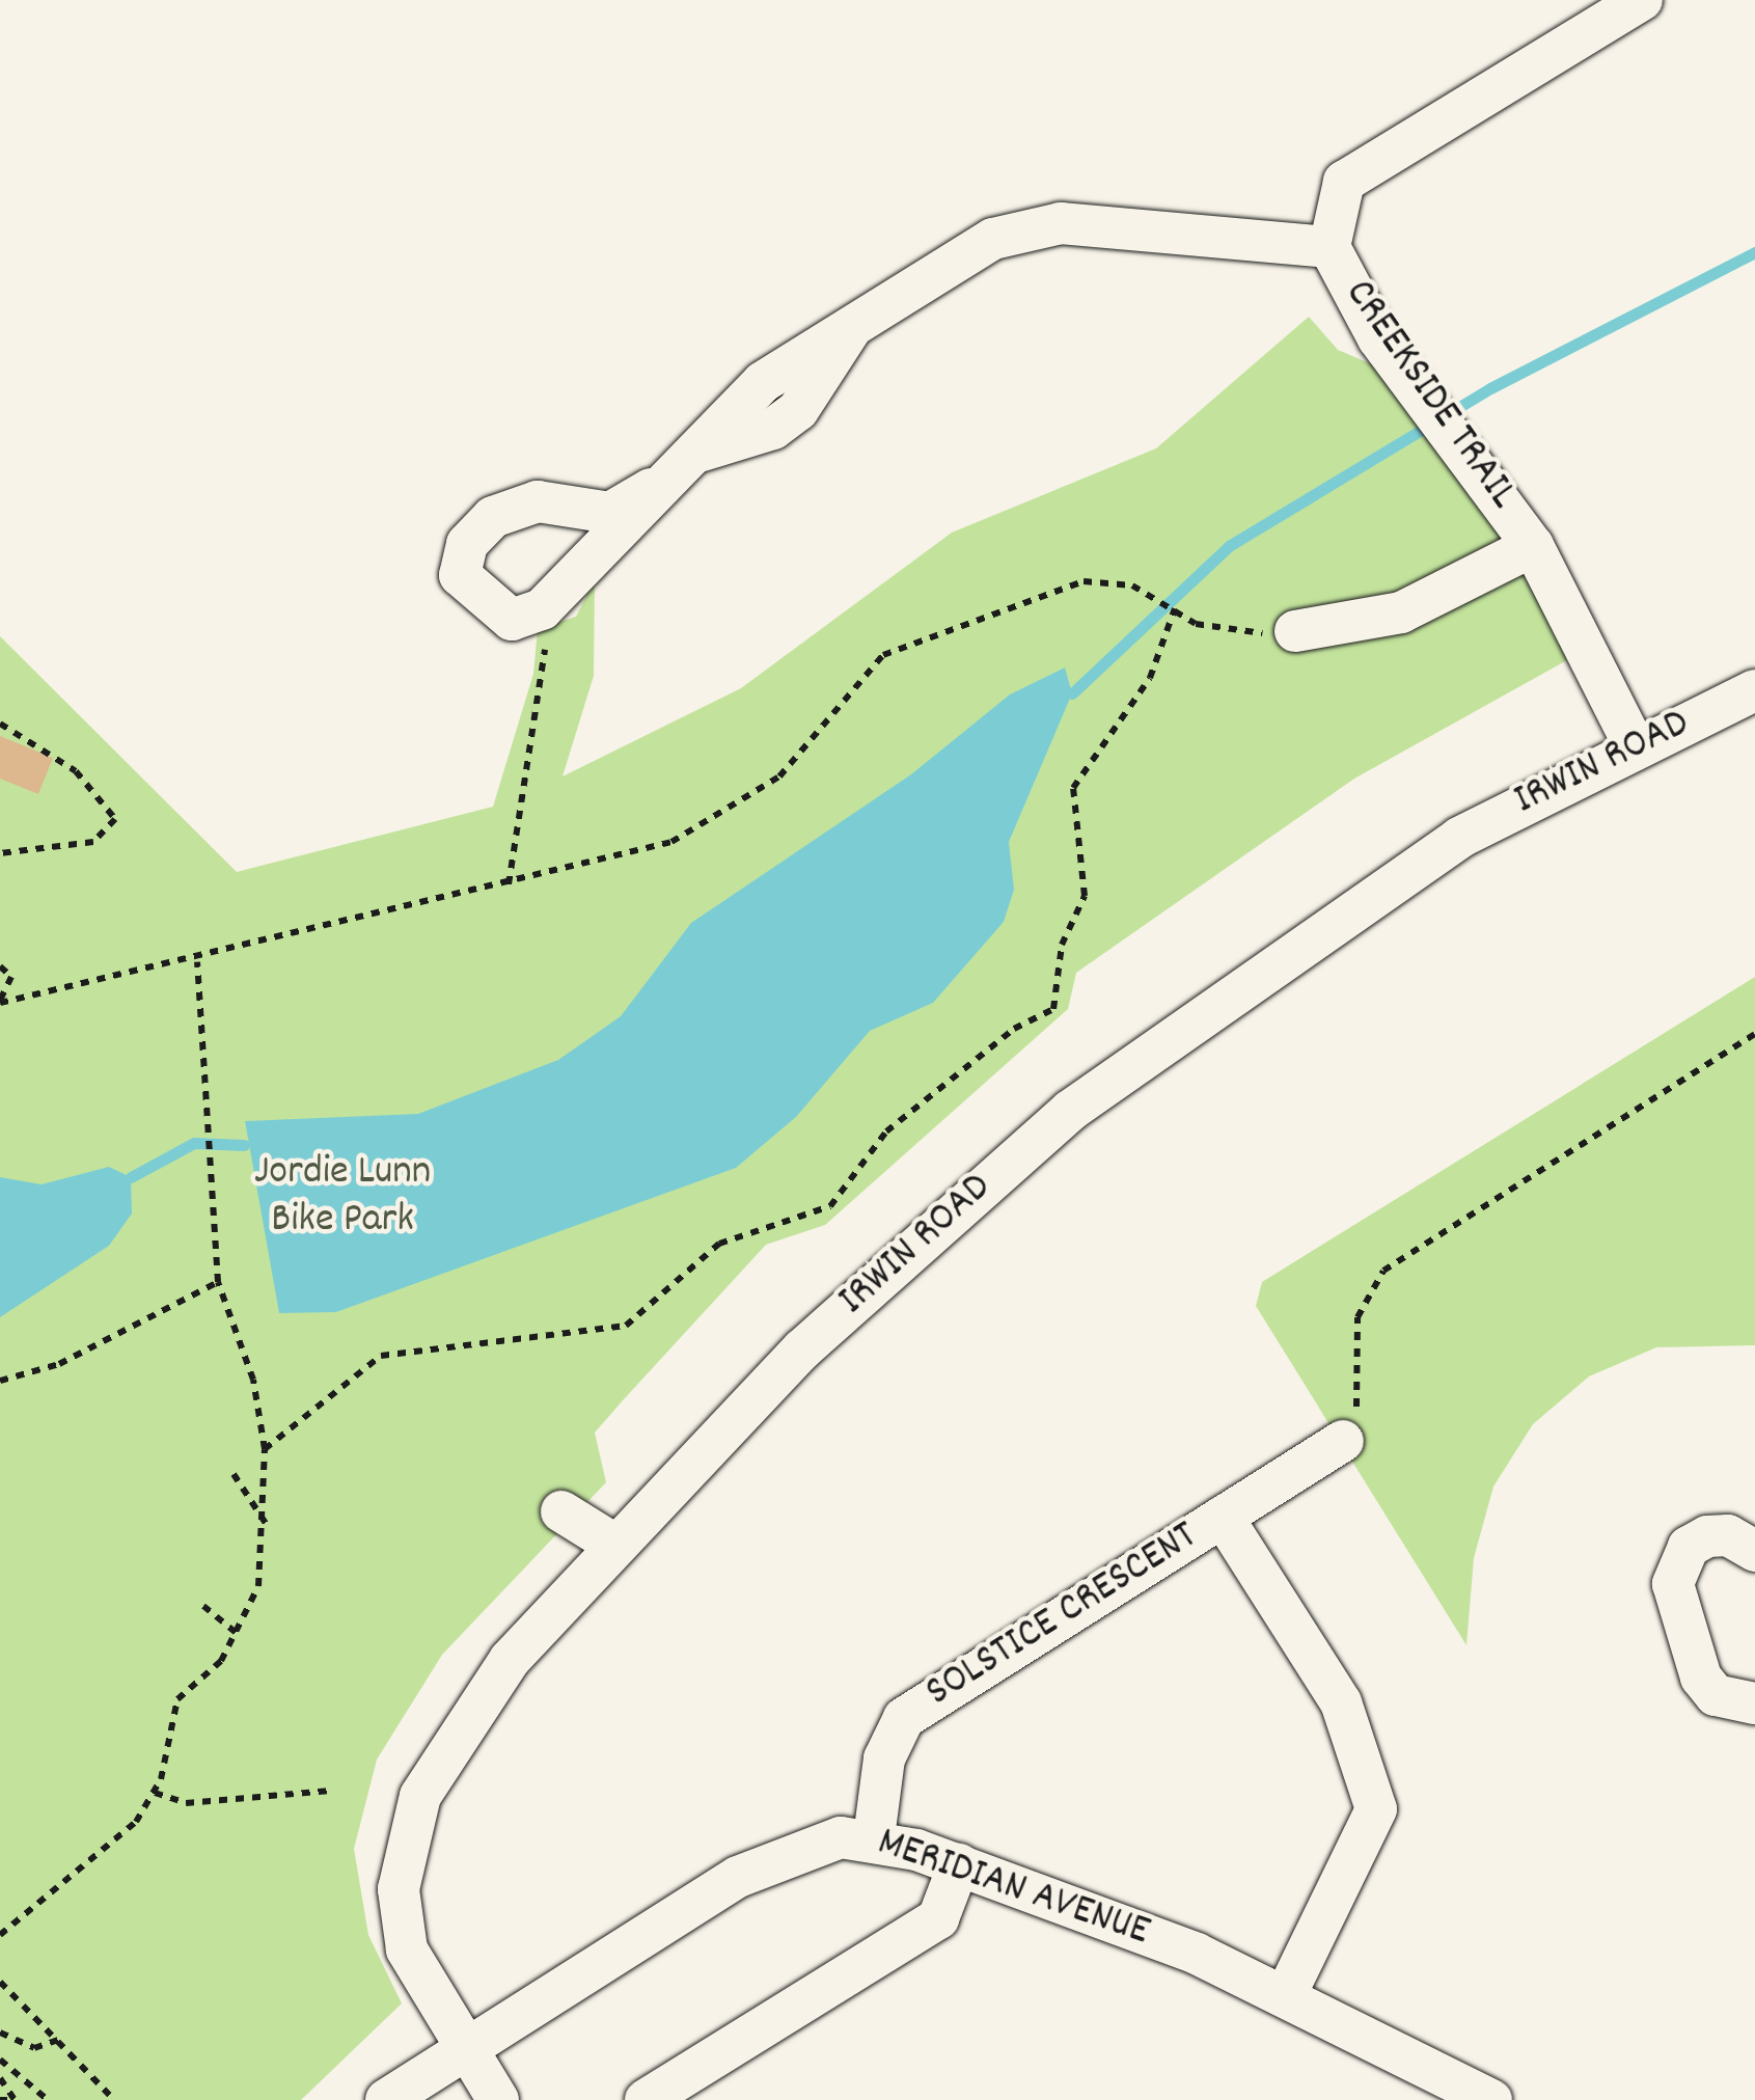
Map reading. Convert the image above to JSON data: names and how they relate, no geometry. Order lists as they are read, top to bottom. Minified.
{"streets":{"street":["CREEKSIDE TRAIL","IRWIN ROAD","SOLSTICE CRESCENT","MERIDIAN AVENUE"]},"crossings":[["CREEKSIDE TRAIL","IRWIN ROAD"],["IRWIN ROAD","MERIDIAN AVENUE"],["SOLSTICE CRESCENT","MERIDIAN AVENUE"]],"parks":["Jordie Lunn Bike Park"]}
